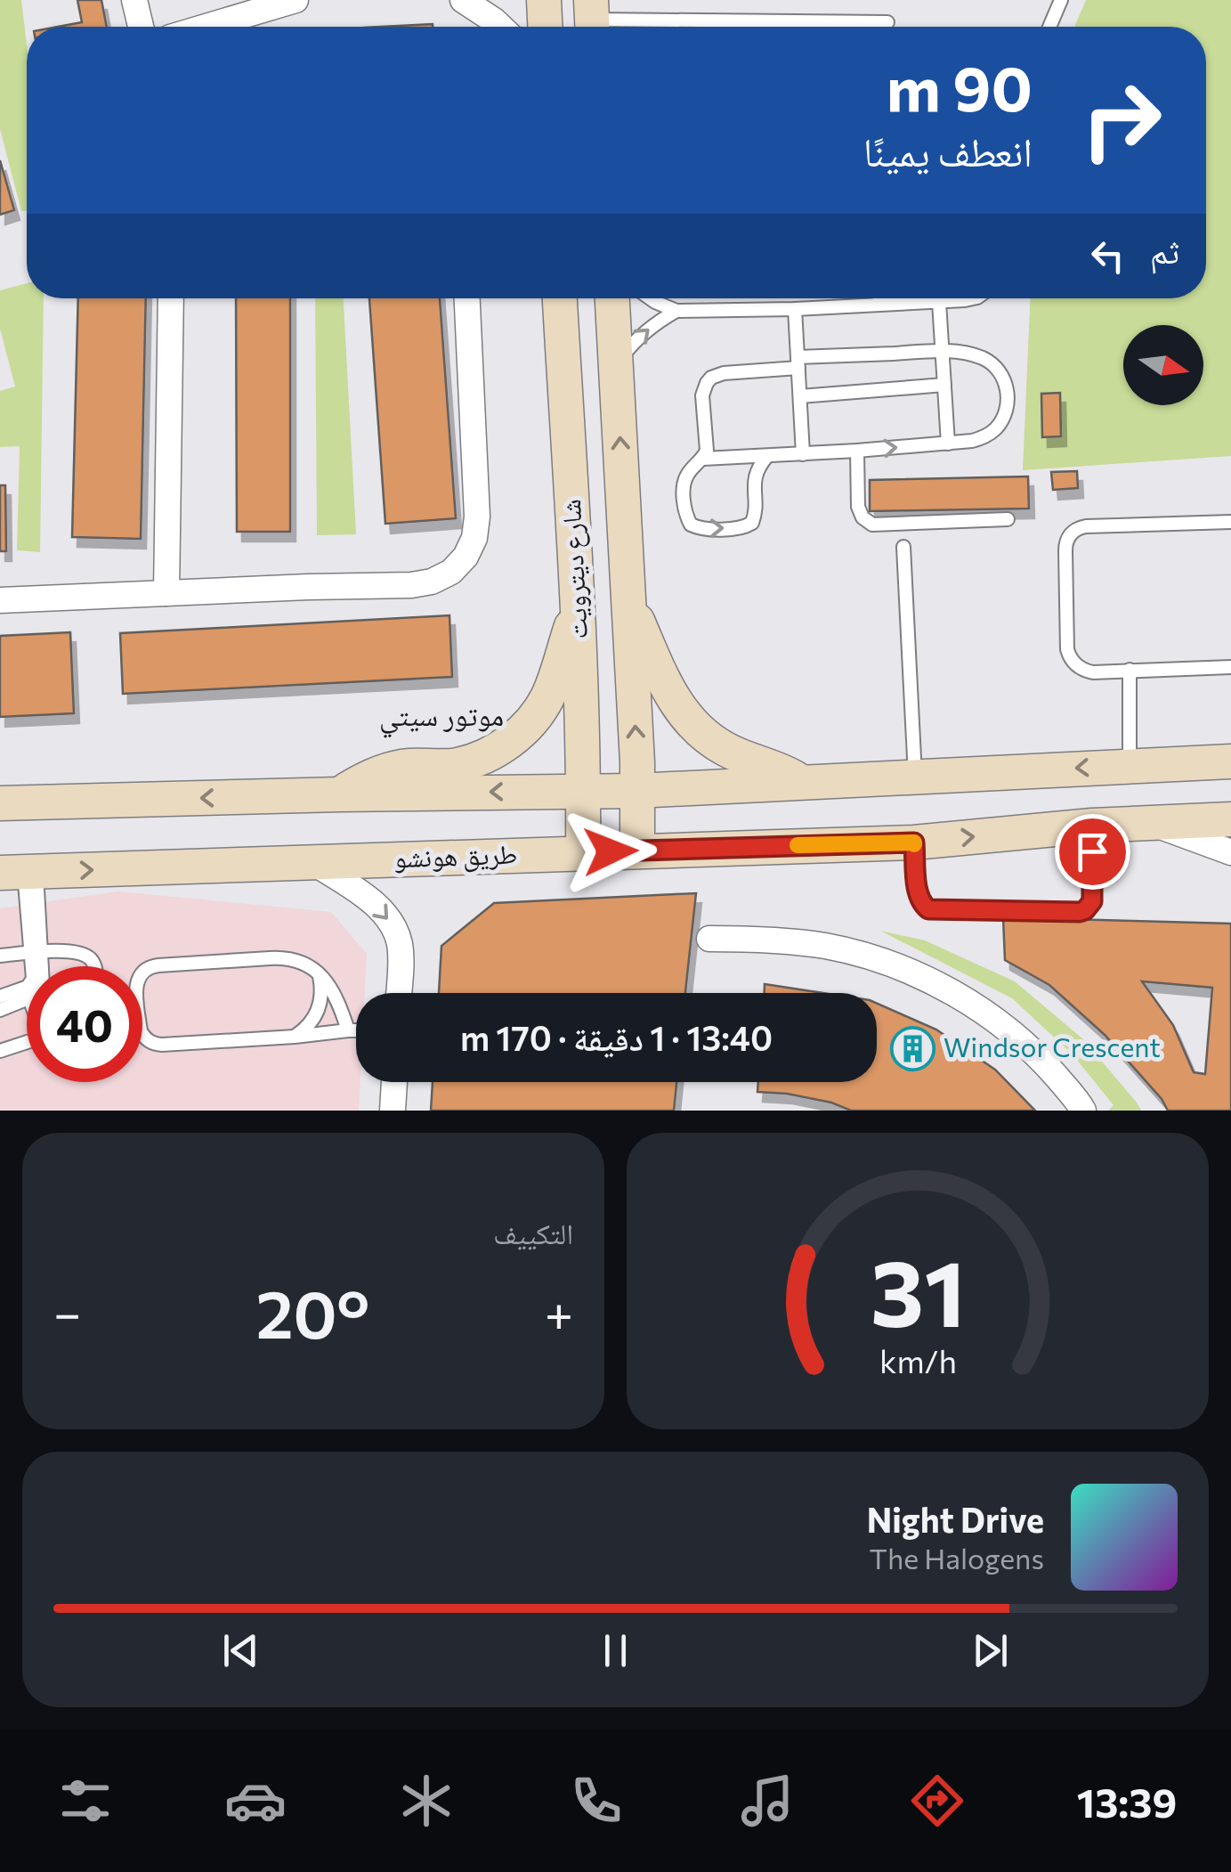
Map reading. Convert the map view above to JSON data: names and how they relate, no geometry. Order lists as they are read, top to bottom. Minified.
{"streets":{"street":["شارع ديترويت","طريق هونشو"]},"crossings":[["شارع ديترويت","طريق هونشو"]],"districts":["موتور سيتي"],"places":{"building":["Windsor Crescent"]},"north":"right","page":{"turn":["90 m","انعطف يمينًا"],"then":"ثم","limit":"40","trip":"13:40 · 1 دقيقة · 170 m","tile":"التكييف","heat":["−","20°","+"],"song":["Night Drive","The Halogens"],"tabs":"13:39","gauge":["31","km/h"]}}
